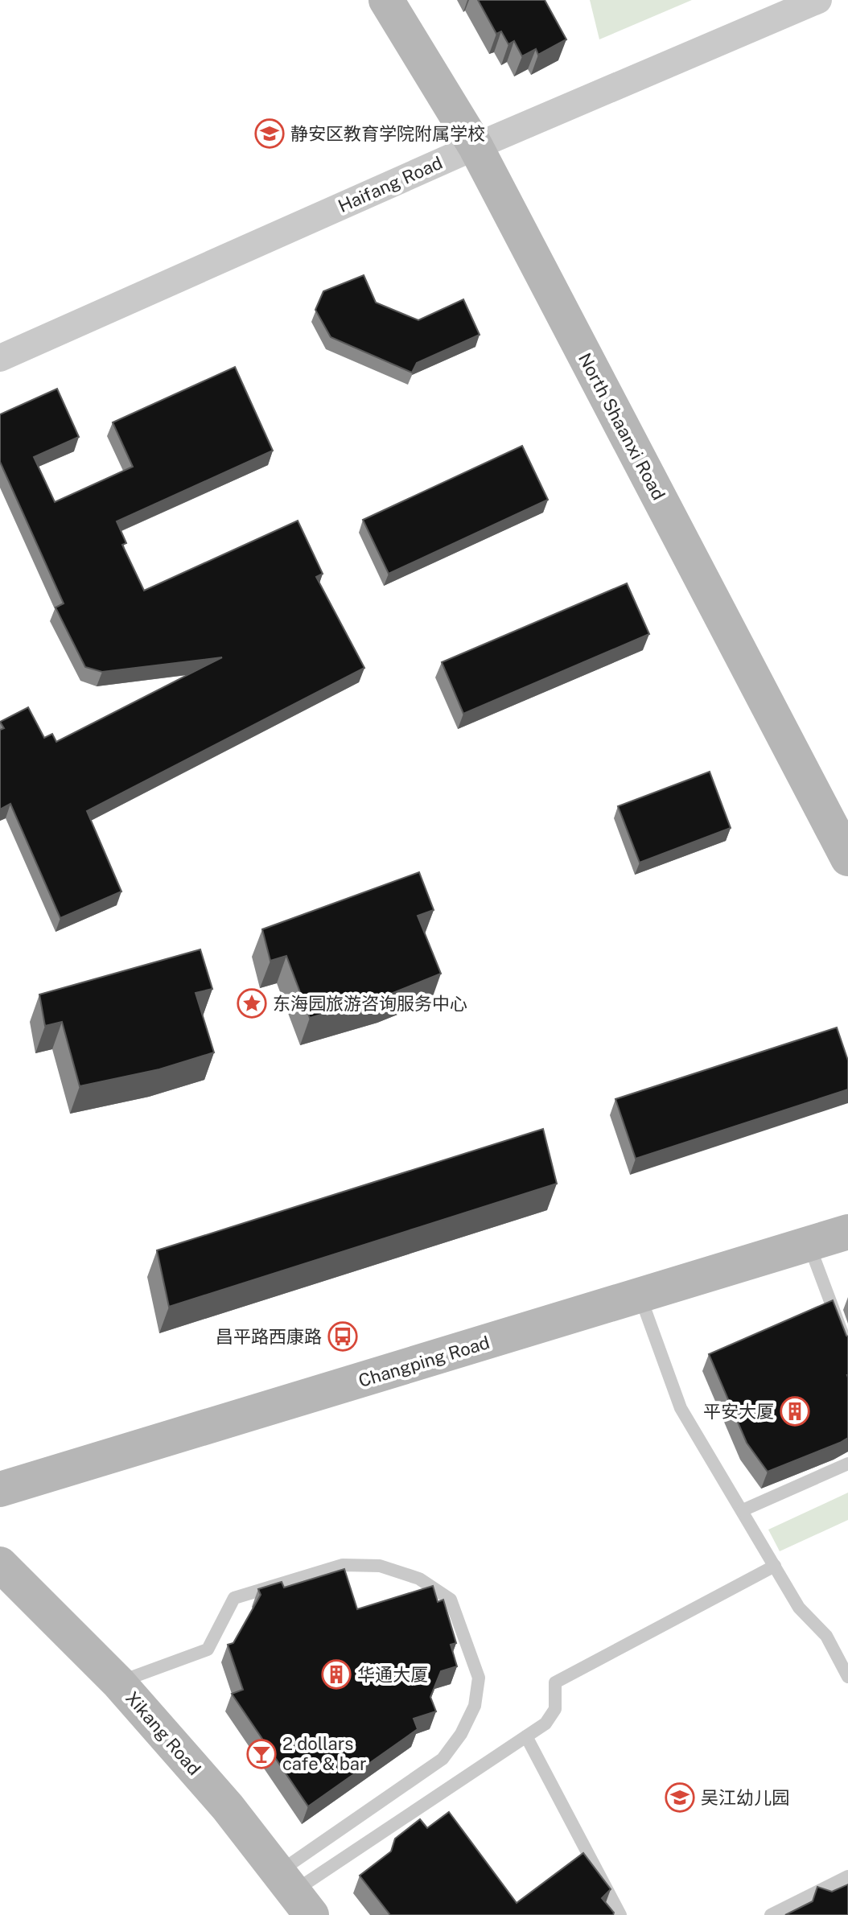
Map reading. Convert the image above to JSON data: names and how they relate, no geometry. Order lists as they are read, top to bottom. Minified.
{"streets":{"street":["Haifang Road","North Shaanxi Road","Changping Road","Xikang Road"]},"crossings":[["Haifang Road","North Shaanxi Road"]],"places":{"school or university":["静安区教育学院附属学校","吴江幼儿园"],"place":["东海园旅游咨询服务中心"],"bus stop":["昌平路西康路"],"building":["平安大厦","华通大厦"],"bar":["2 dollars cafe & bar"]}}
